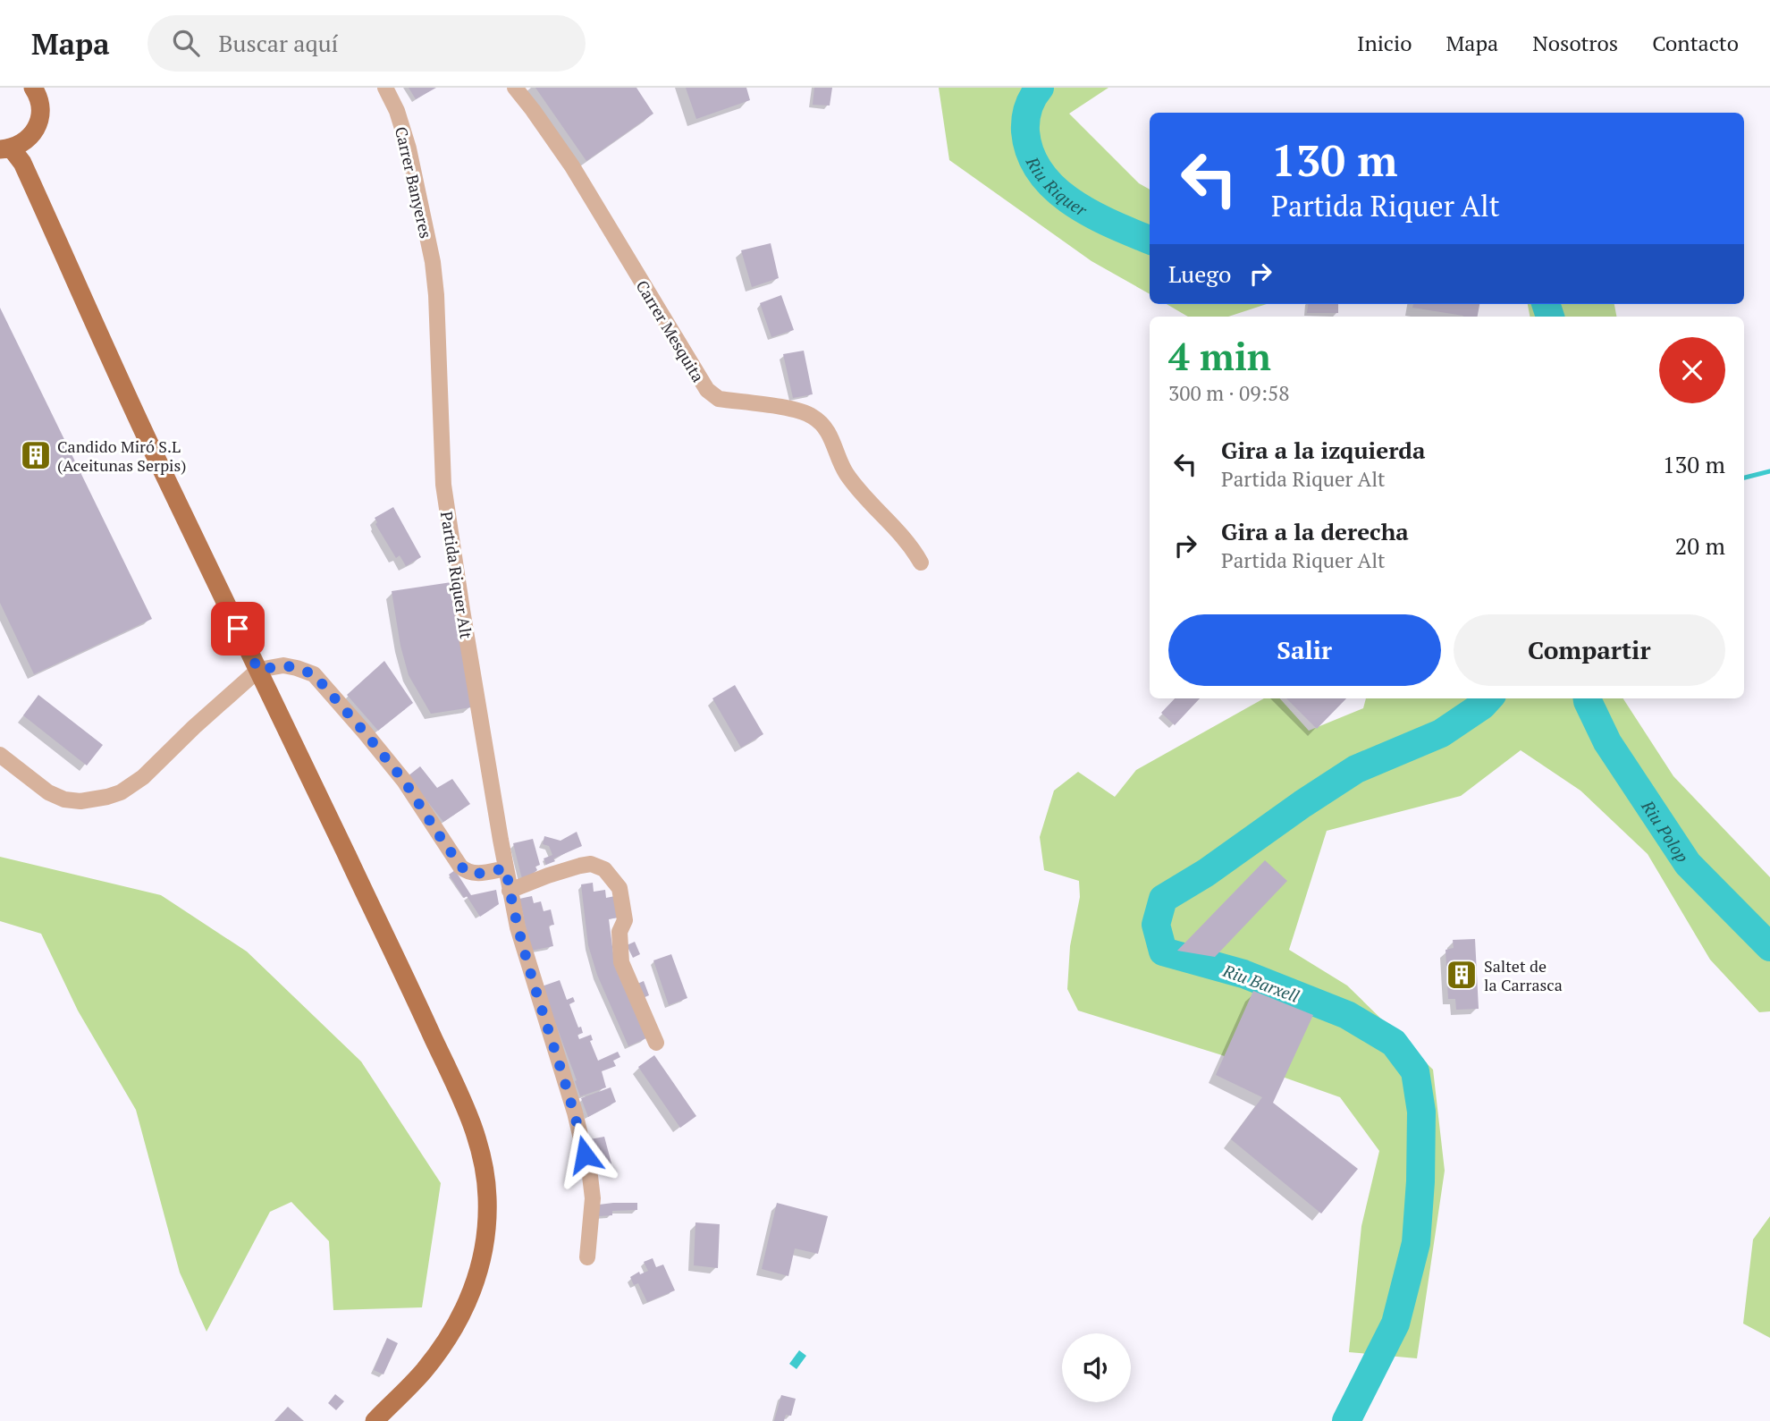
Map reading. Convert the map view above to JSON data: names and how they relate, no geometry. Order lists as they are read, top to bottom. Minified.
{"streets":{"street":["Carrer Banyeres","Carrer Mesquita","Partida Riquer Alt"]},"crossings":[["Carrer Banyeres","Partida Riquer Alt"]],"water":["Riu Riquer","Riu Polop","Riu Barxell"],"places":{"building":["Candido Miró S.L (Aceitunas Serpis)","Saltet de la Carrasca"]},"page":{"header":"Mapa","search":"Buscar aquí","nav":["Inicio","Mapa","Nosotros","Contacto"],"turn":["130 m","Partida Riquer Alt"],"then":"Luego","heading":["4 min","300 m · 09:58"],"list":[{"name":"Gira a la izquierda","note":"Partida Riquer Alt","value":"130 m"},{"name":"Gira a la derecha","note":"Partida Riquer Alt","value":"20 m"}],"buttons":["Salir","Compartir"]}}
